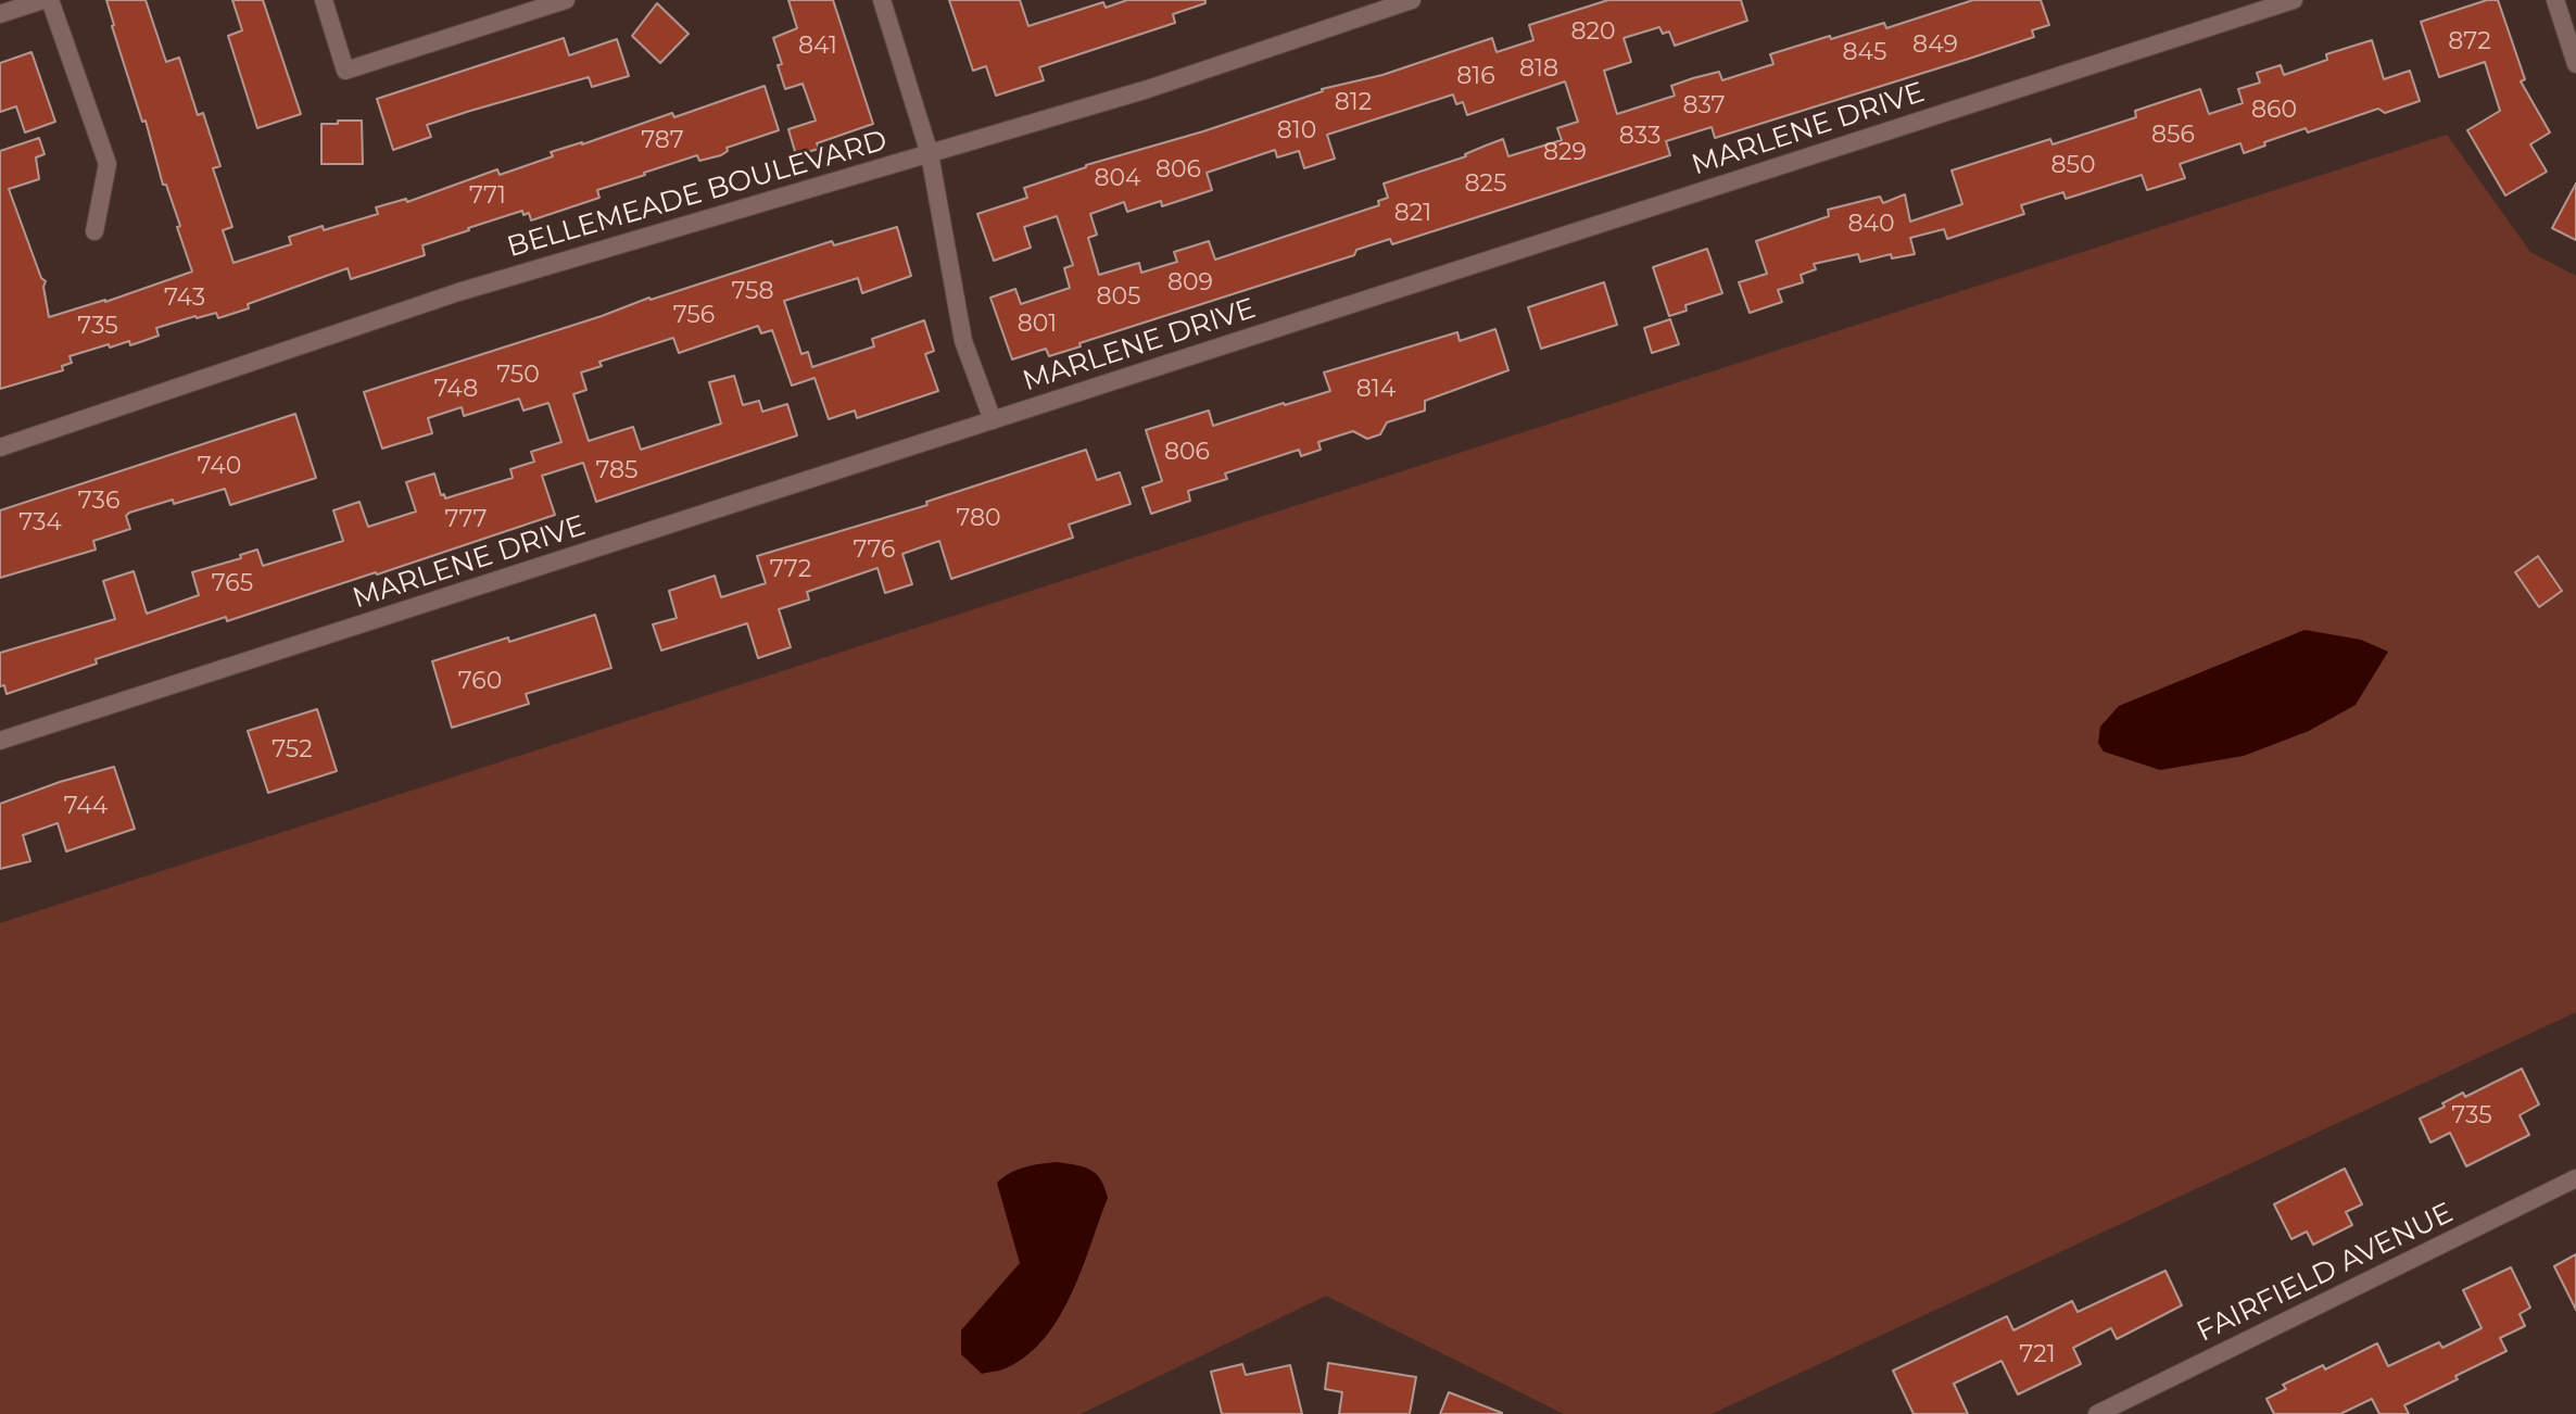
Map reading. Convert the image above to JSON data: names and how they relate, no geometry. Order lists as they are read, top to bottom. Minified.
{"streets":{"street":["MARLENE DRIVE","BELLEMEADE BOULEVARD","FAIRFIELD AVENUE"]},"house_numbers":["820","872","849","841","845","818","816","812","837","860","810","856","833","787","829","850","806","804","825","771","821","840","809","758","805","743","756","801","735","750","748","814","806","740","785","736","780","777","734","776","772","765","760","752","744","735","721"]}
